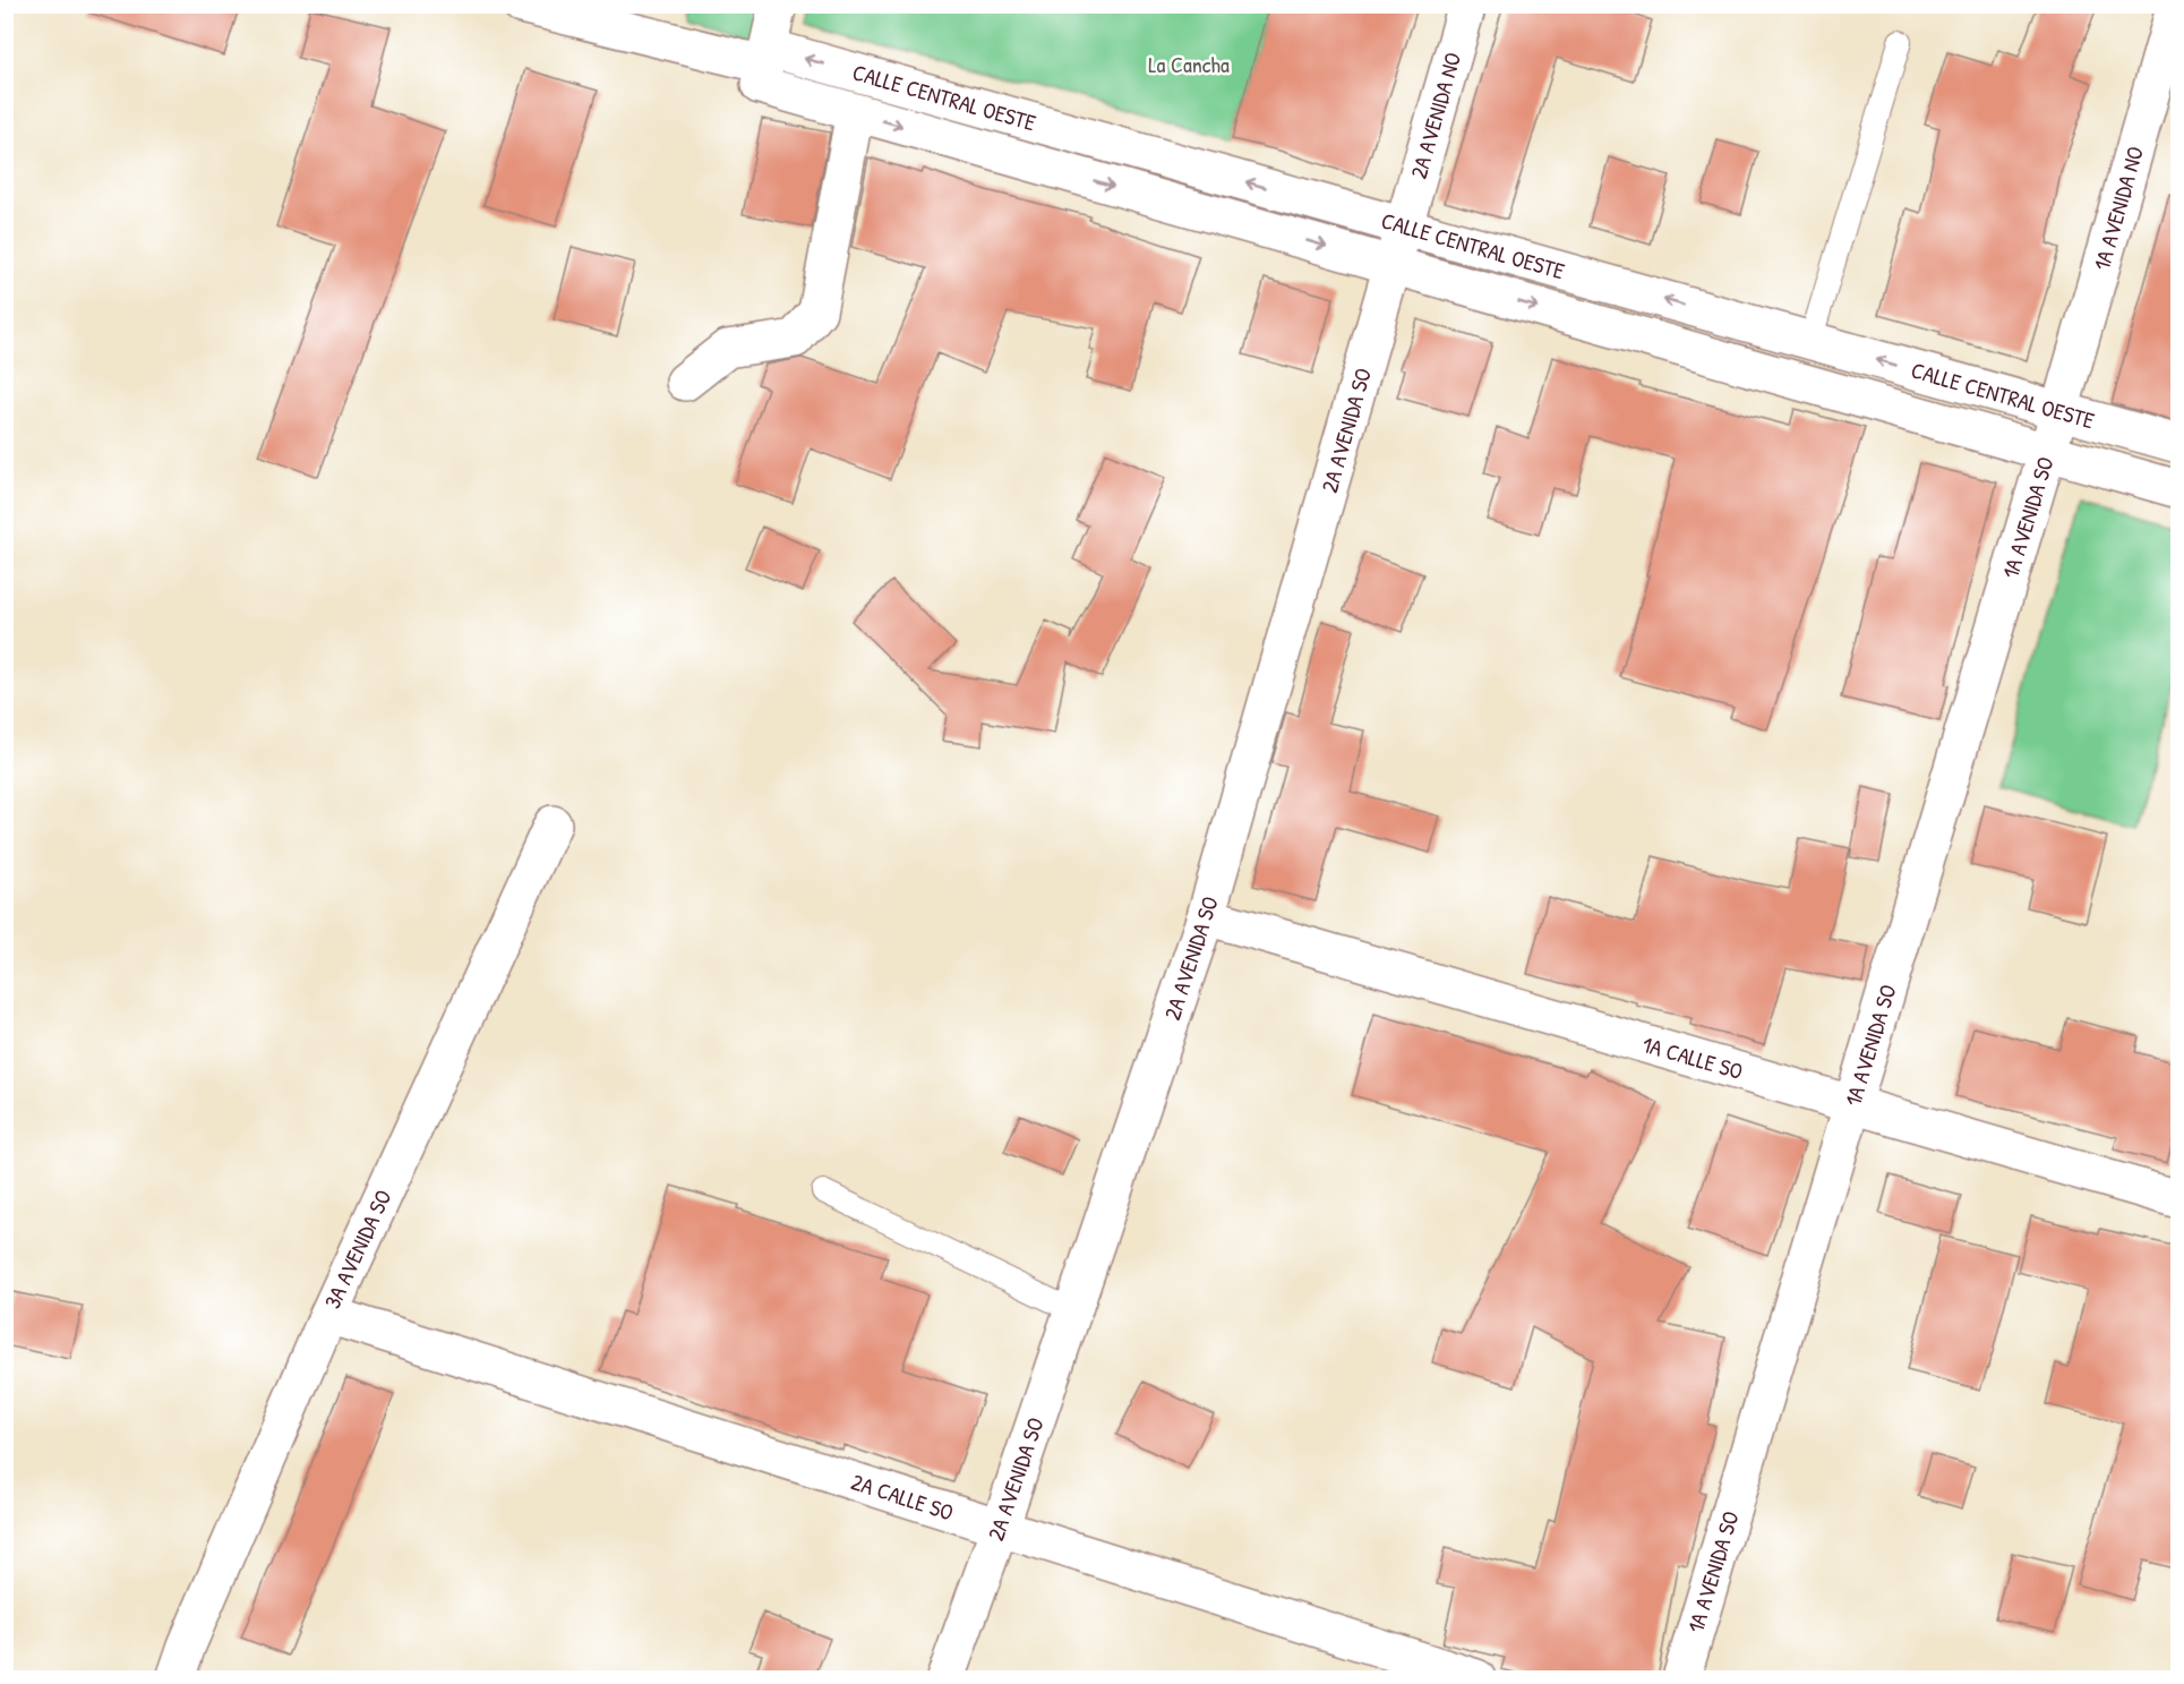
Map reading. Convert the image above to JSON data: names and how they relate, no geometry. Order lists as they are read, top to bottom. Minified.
{"streets":{"street":["CALLE CENTRAL OESTE","2A AVENIDA NO","1A AVENIDA NO","2A AVENIDA SO","1A AVENIDA SO","1A CALLE SO","3A AVENIDA SO","2A CALLE SO"]},"crossings":[["CALLE CENTRAL OESTE","2A AVENIDA NO"],["CALLE CENTRAL OESTE","1A AVENIDA NO"],["CALLE CENTRAL OESTE","2A AVENIDA SO"],["CALLE CENTRAL OESTE","1A AVENIDA SO"],["2A AVENIDA NO","2A AVENIDA SO"],["1A AVENIDA NO","1A AVENIDA SO"],["2A AVENIDA SO","1A CALLE SO"],["2A AVENIDA SO","2A CALLE SO"],["1A AVENIDA SO","1A CALLE SO"],["3A AVENIDA SO","2A CALLE SO"]],"parks":["La Cancha"]}
